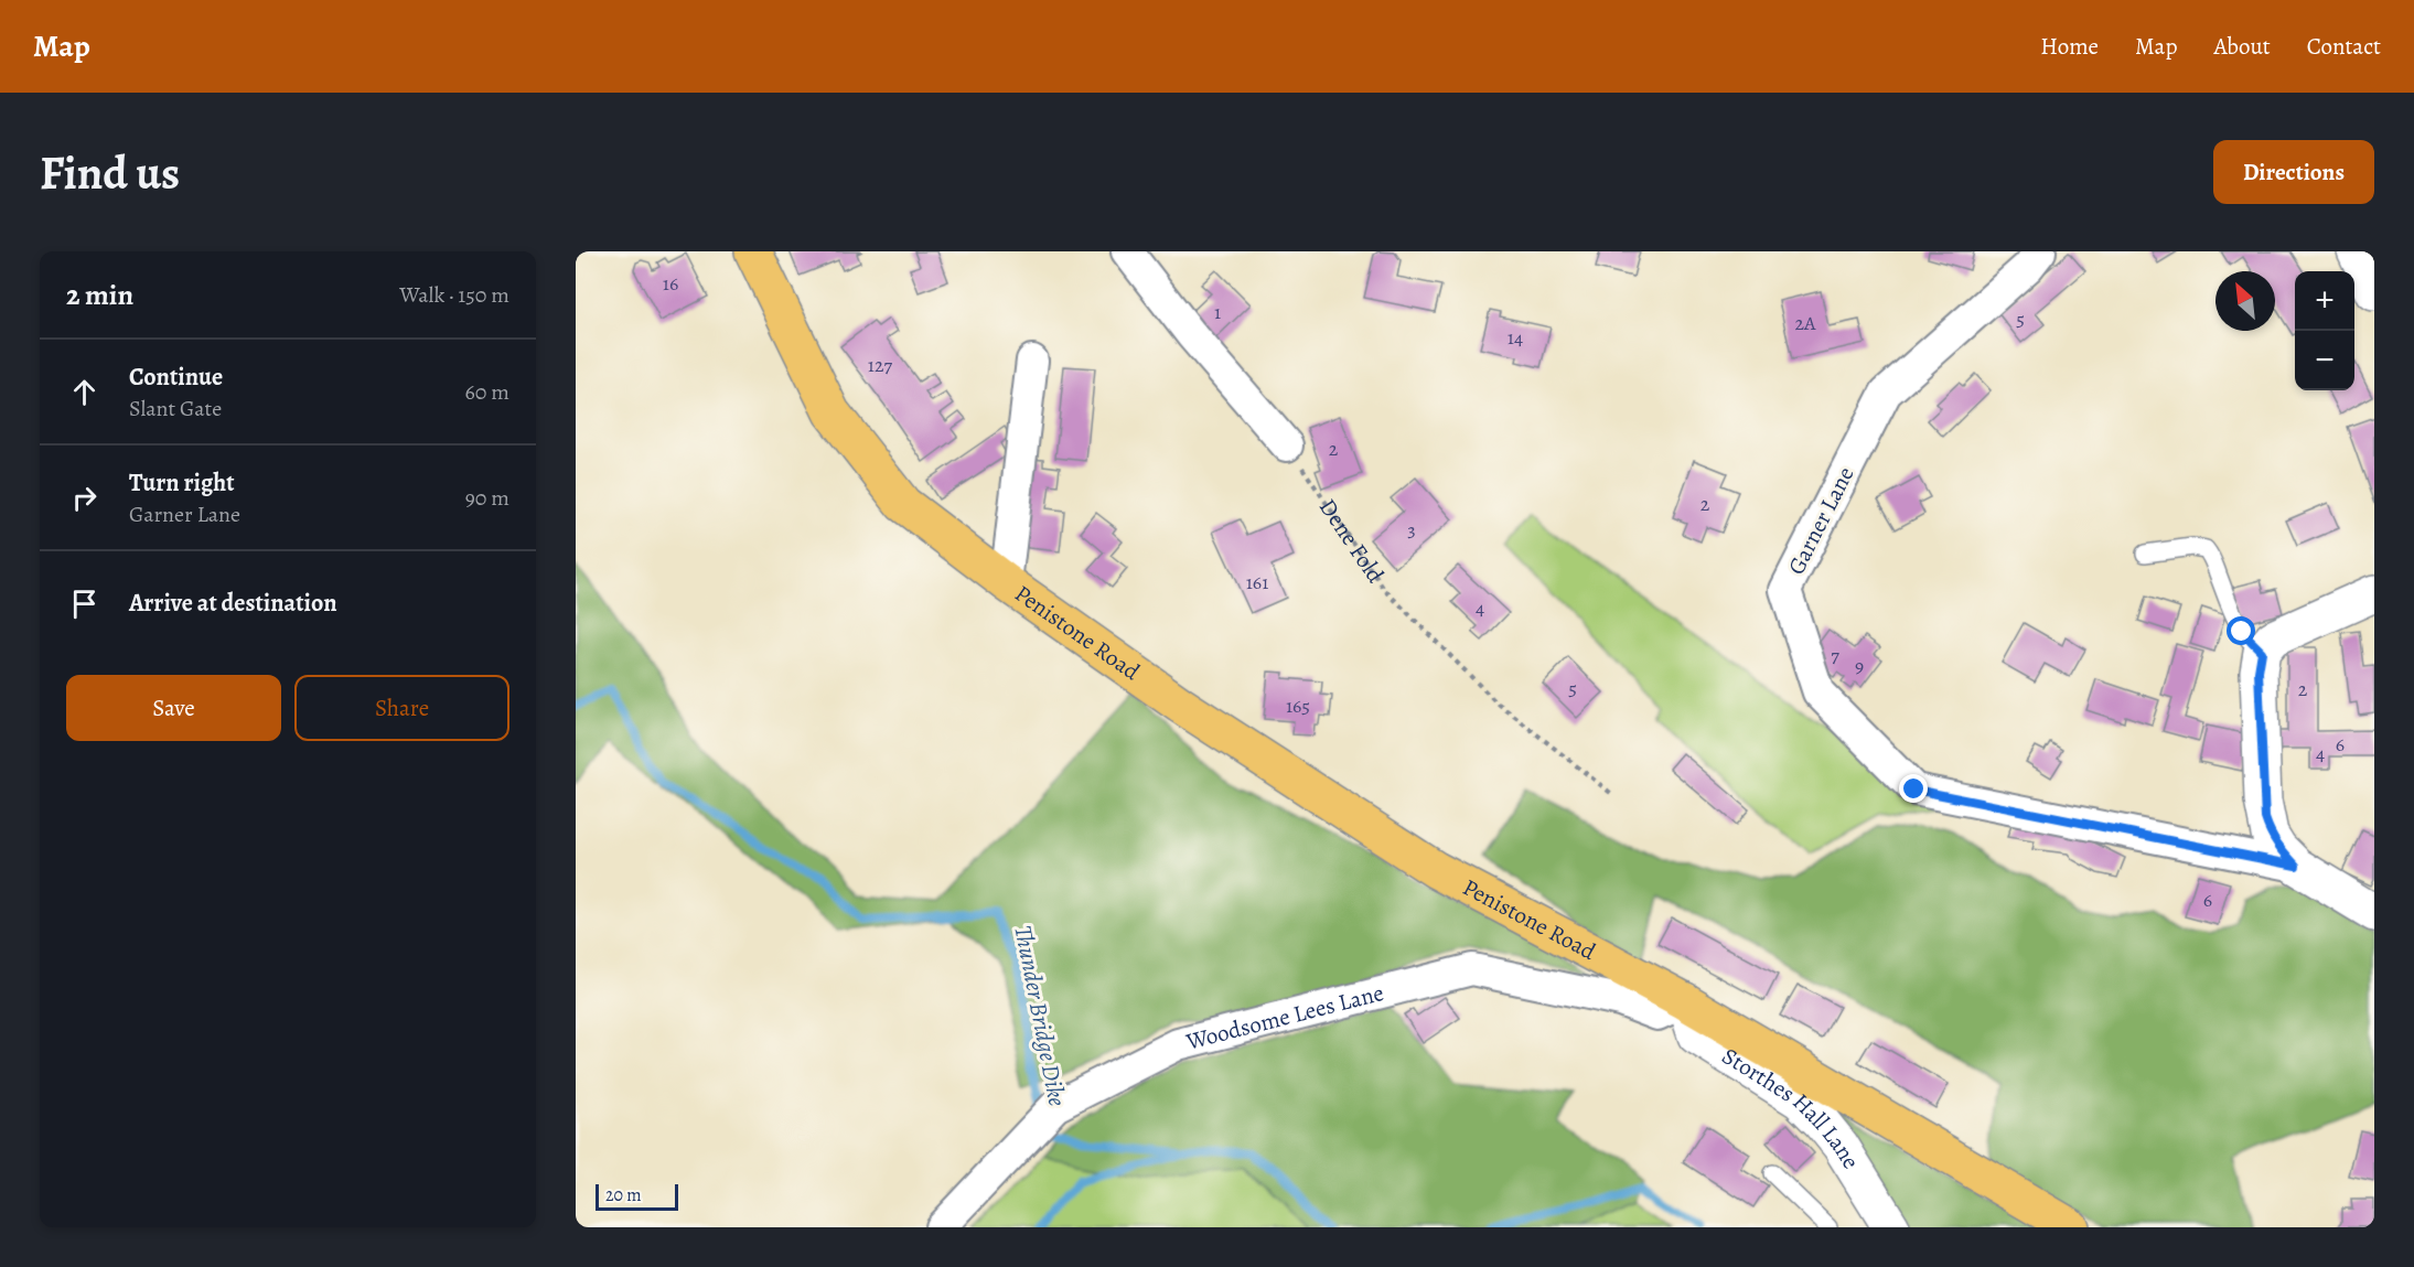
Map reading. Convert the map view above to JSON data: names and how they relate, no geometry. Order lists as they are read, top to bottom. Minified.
{"streets":{"highway":["Penistone Road"],"street":["Garner Lane","Woodsome Lees Lane","Storthes Hall Lane"],"path":["Dene Fold"]},"crossings":[["Penistone Road","Woodsome Lees Lane"],["Penistone Road","Storthes Hall Lane"],["Woodsome Lees Lane","Storthes Hall Lane"]],"water":["Thunder Bridge Dike"],"house_numbers":["16","1","5","2A","14","127","2","2","3","161","4","7","9","5","2","165","6","4","6"],"scale_bar":"20 m","north":"top left","page":{"header":"Map","nav":["Home","Map","About","Contact"],"buttons":["Directions",["Save","Share"]],"title":"Find us","heading":["2 min","Walk · 150 m"],"map_buttons":["+","−"],"list":[["Continue","Slant Gate","60 m"],["Turn right","Garner Lane","90 m"],"Arrive at destination"],"scale":"20 m"}}
